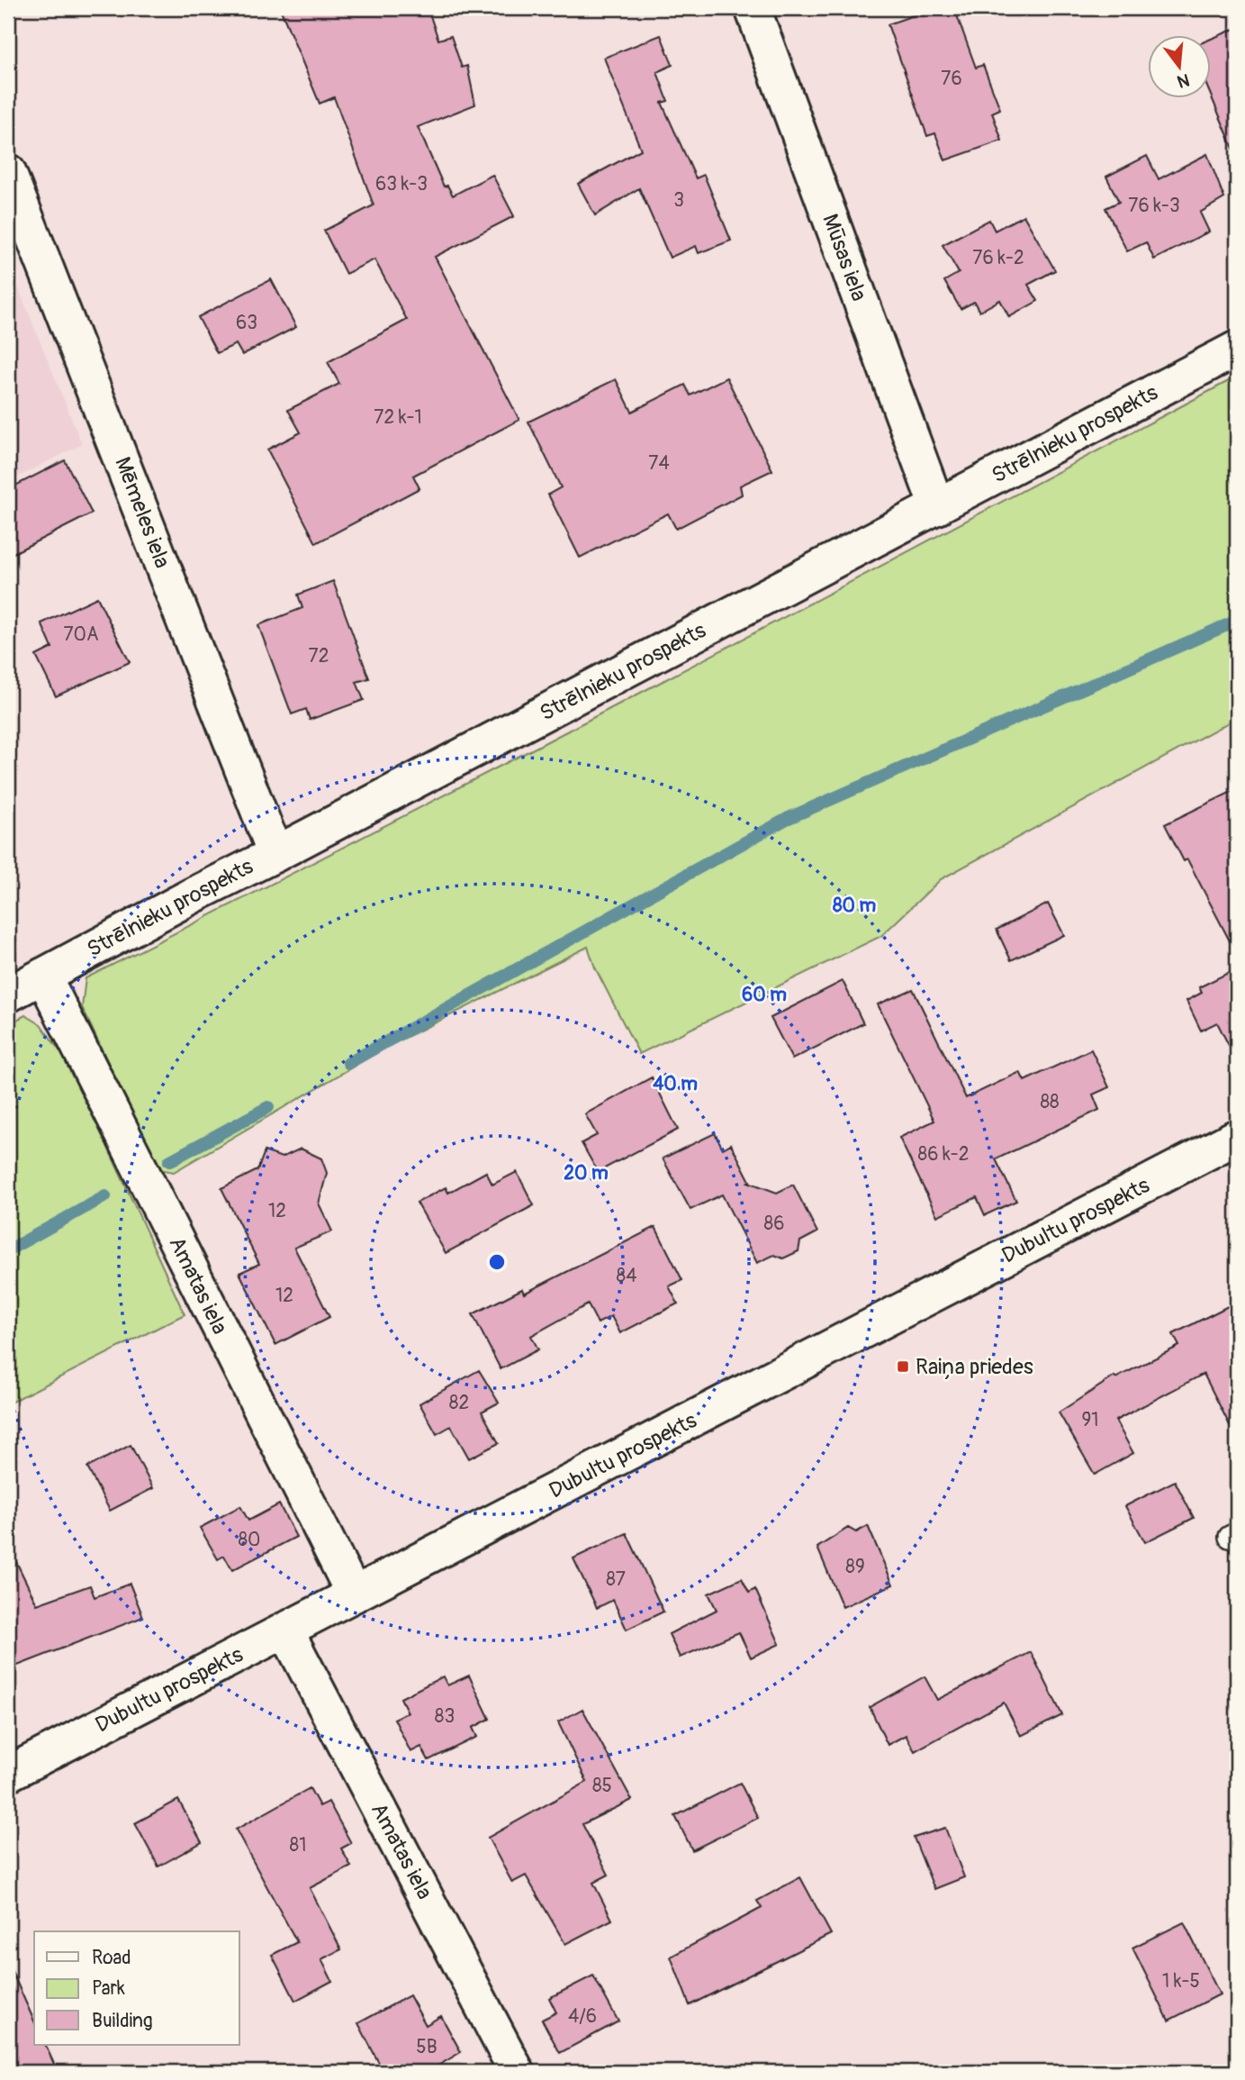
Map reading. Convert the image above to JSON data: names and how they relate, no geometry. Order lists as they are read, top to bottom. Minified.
{"streets":{"main road":["Mūsas iela","Strēlnieku prospekts","Mēmeles iela","Dubultu prospekts","Amatas iela"]},"crossings":[["Mūsas iela","Strēlnieku prospekts"],["Strēlnieku prospekts","Mēmeles iela"],["Strēlnieku prospekts","Amatas iela"],["Dubultu prospekts","Amatas iela"]],"places":{"transit":["Raiņa priedes"]},"house_numbers":["76","63 k-3","3","76 k-3","76 k-2","63","72 k-1","74","70A","72","88","86 k-2","12","86","84","12","82","91","80","89","87","83","85","81","1 k-5","4/6","5B"],"legend":["Road","Park","Building"],"north":"bottom","rings":["80 m","60 m","40 m","20 m"]}
